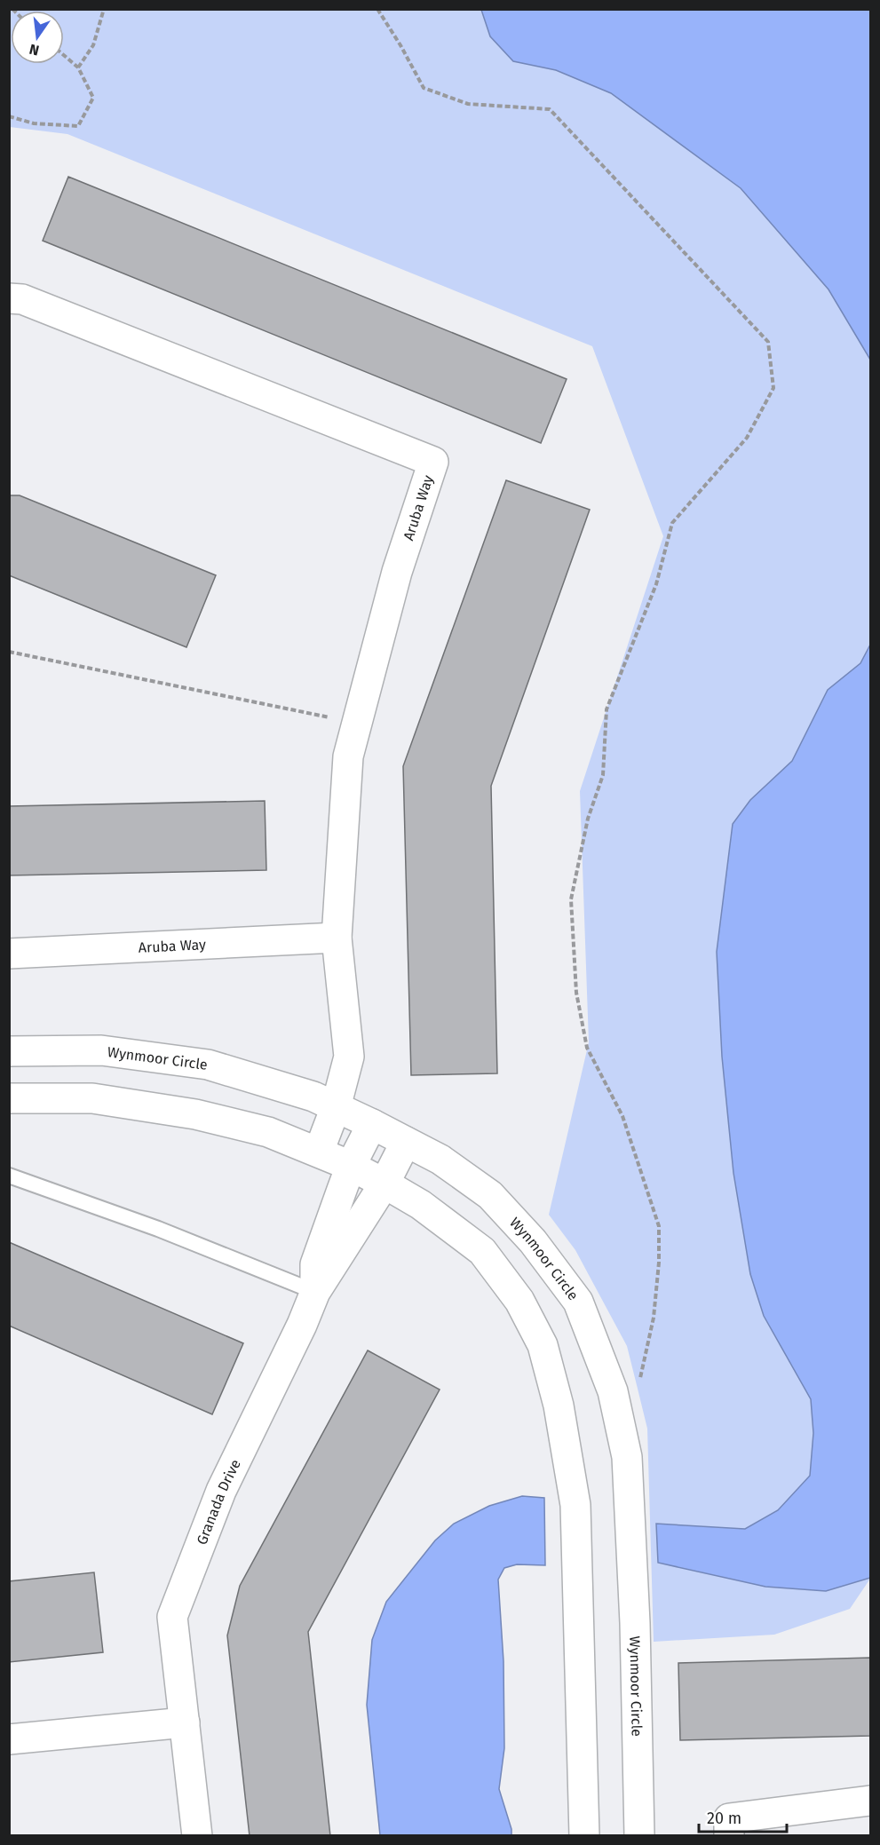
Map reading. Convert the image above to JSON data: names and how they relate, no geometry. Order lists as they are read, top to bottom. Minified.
{"streets":{"street":["Aruba Way","Wynmoor Circle","Granada Drive"]},"crossings":[["Aruba Way","Wynmoor Circle"],["Wynmoor Circle","Granada Drive"]],"scale_bar":"20 m","north":"bottom"}
